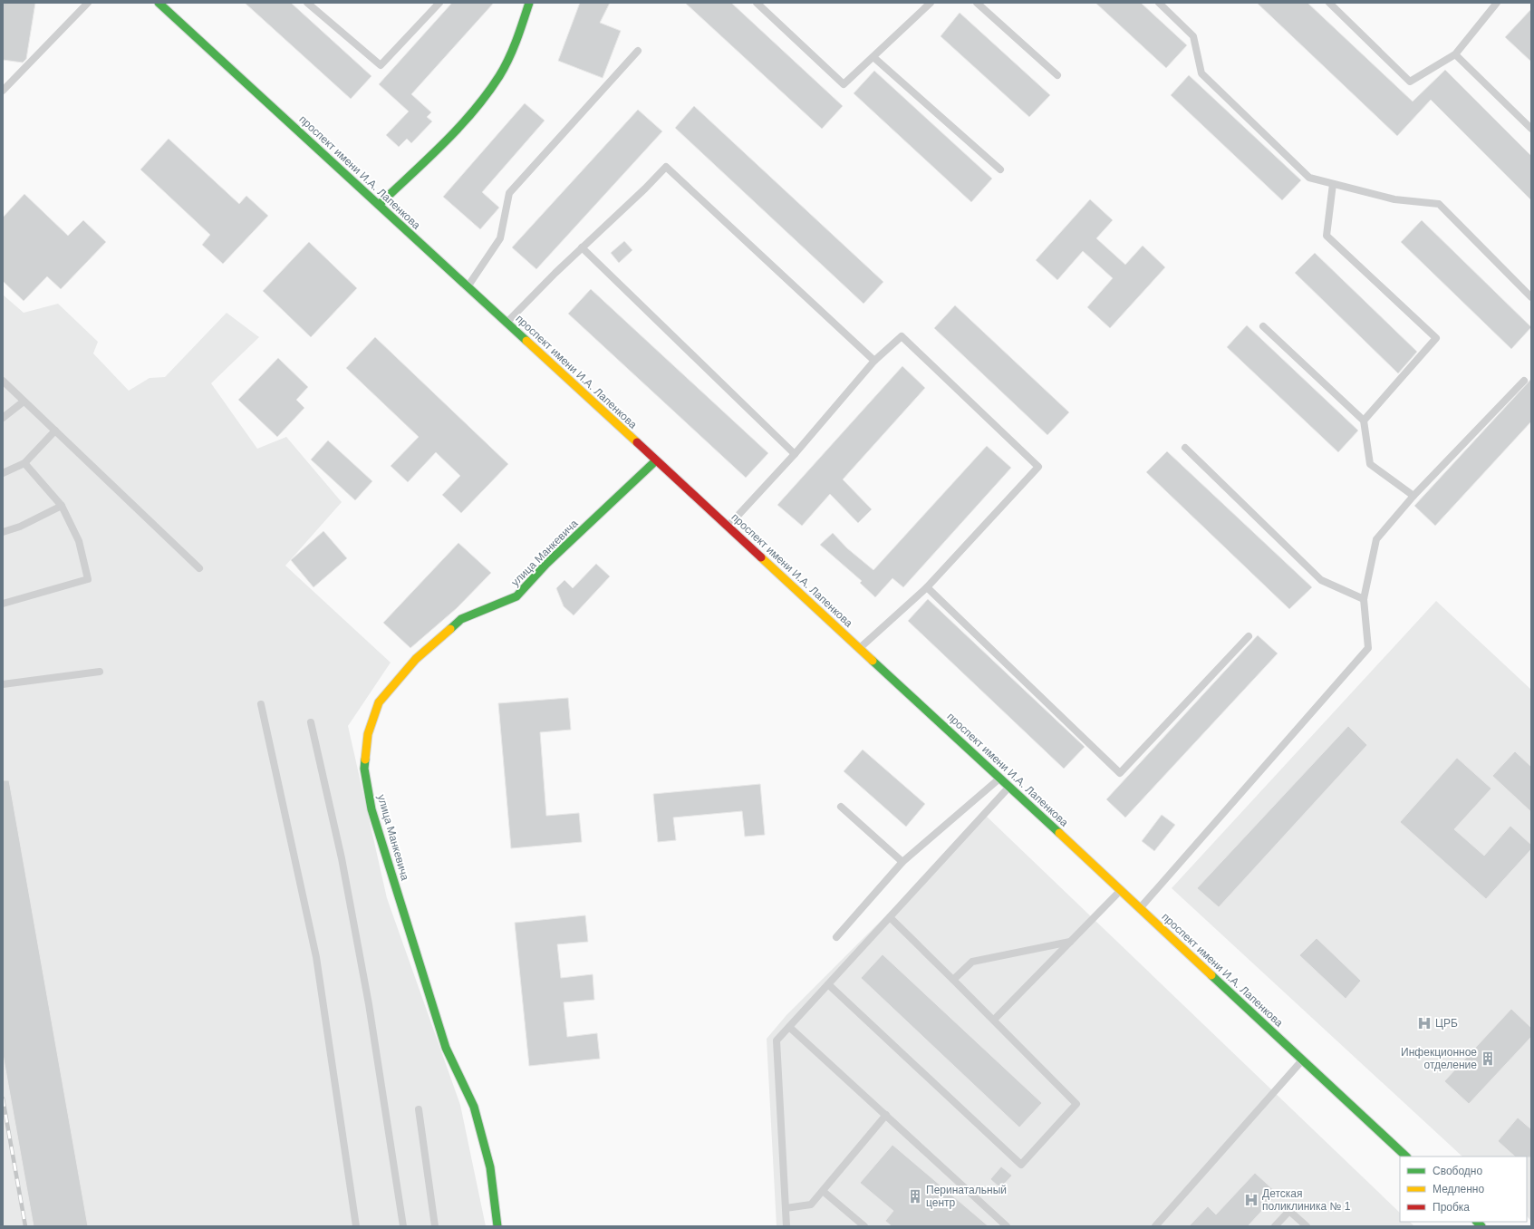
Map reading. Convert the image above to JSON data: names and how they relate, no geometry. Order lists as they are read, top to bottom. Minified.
{"streets":{"main road":["проспект имени И.А. Лапенкова","улица Манкевича"]},"crossings":[["проспект имени И.А. Лапенкова","улица Манкевича"]],"places":{"hospital":["ЦРБ","Детская поликлиника № 1"],"building":["Инфекционное отделение","Перинатальный центр"]},"legend":["Свободно","Медленно","Пробка"]}
